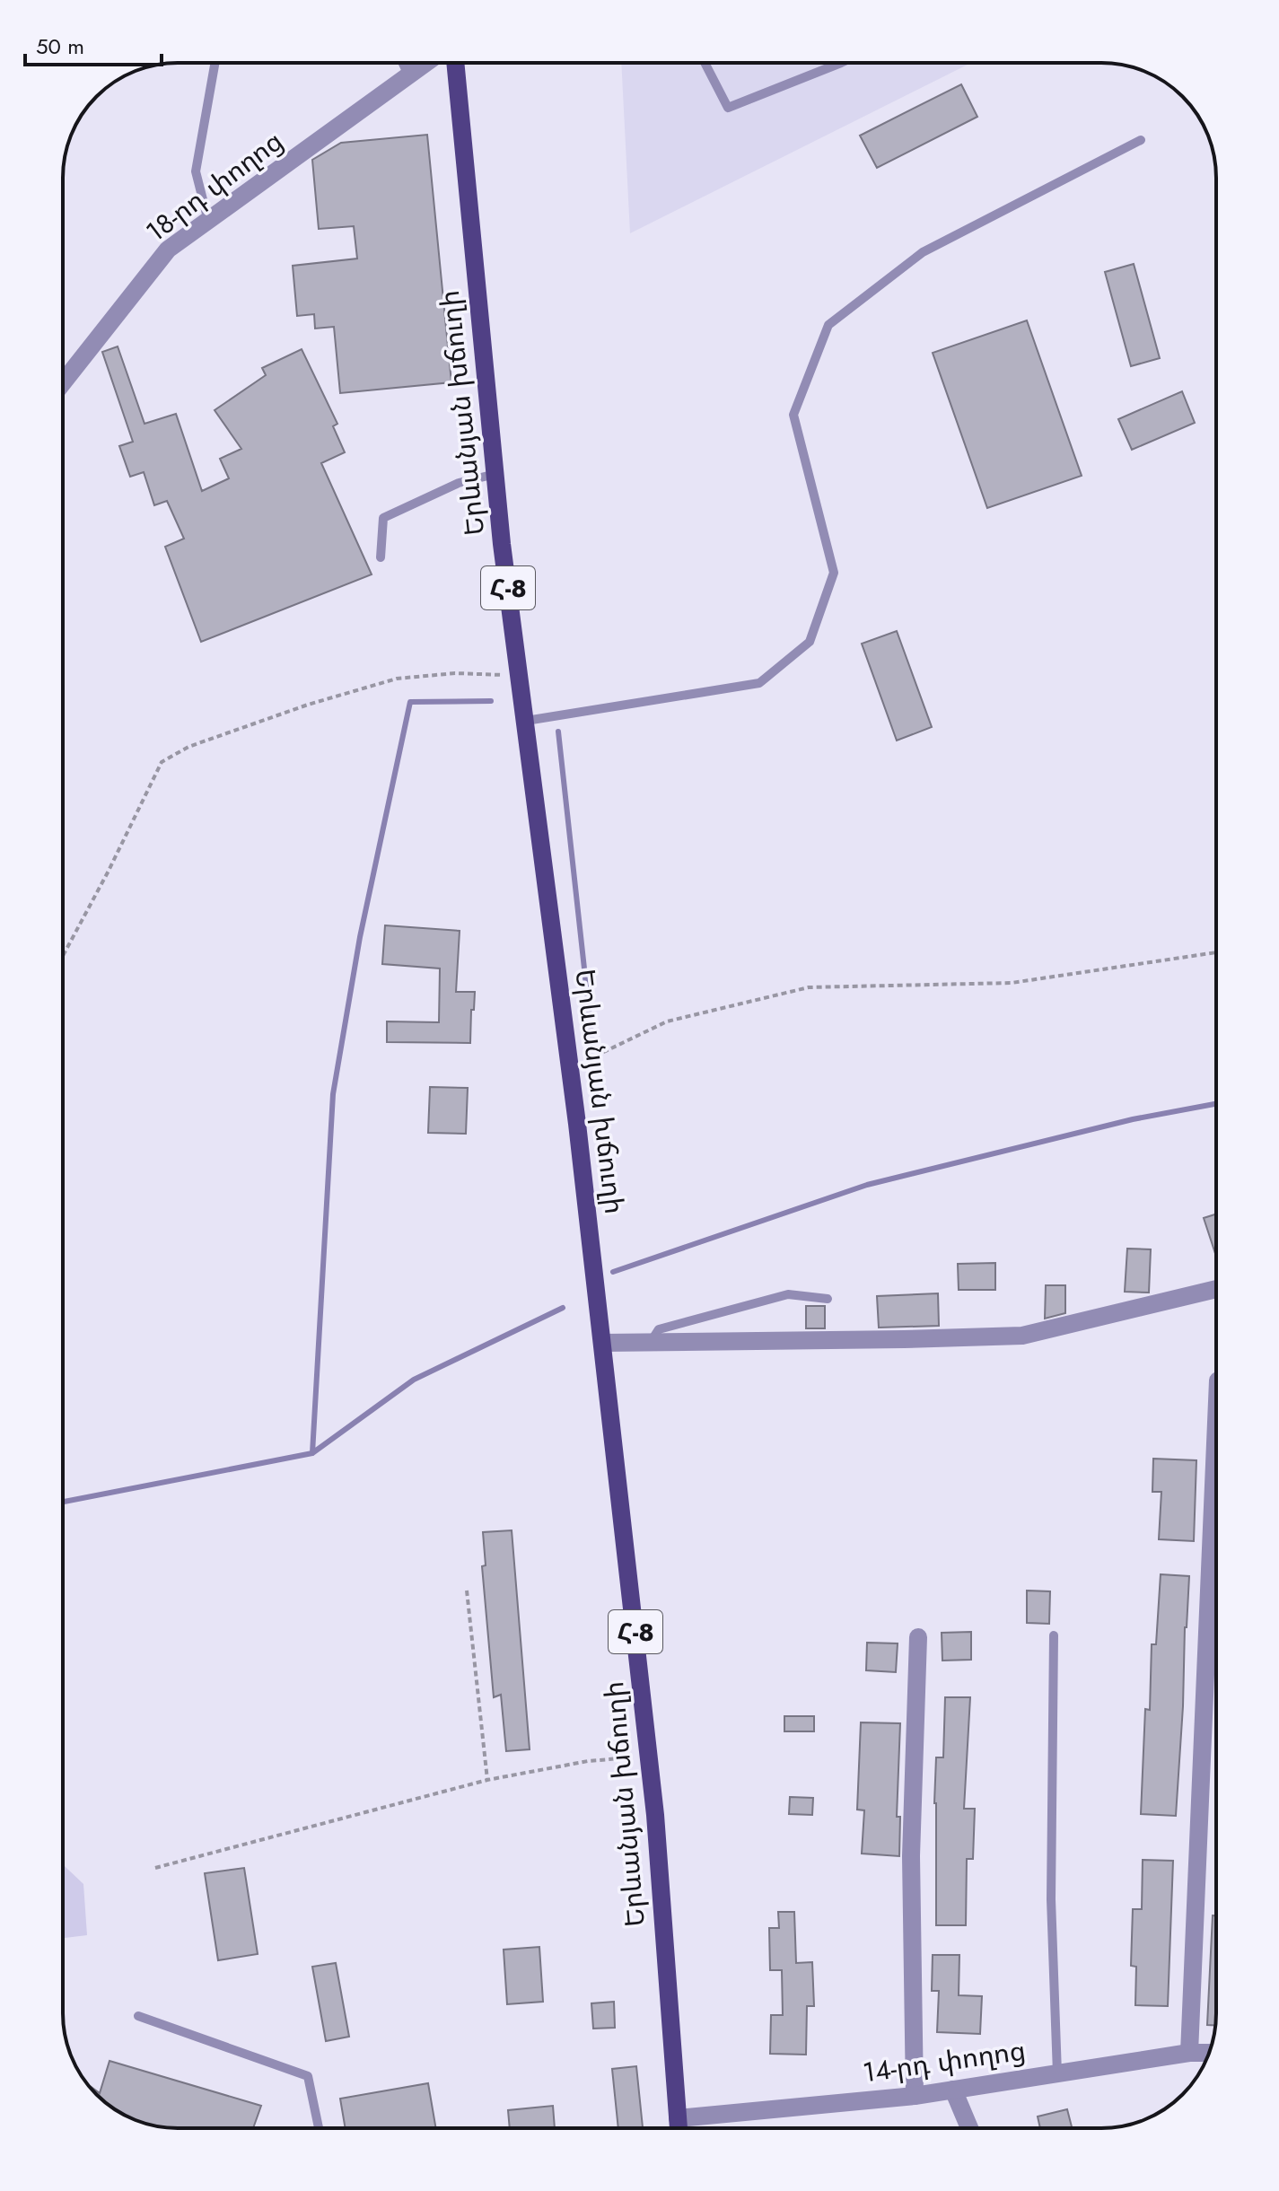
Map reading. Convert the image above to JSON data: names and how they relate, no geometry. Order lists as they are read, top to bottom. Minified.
{"streets":{"main road":["Երևանյան խճուղի","Հ-8"],"street":["18-րդ փողոց","14-րդ փողոց"]},"crossings":[["Երևանյան խճուղի","14-րդ փողոց"]],"scale_bar":"50 m"}
